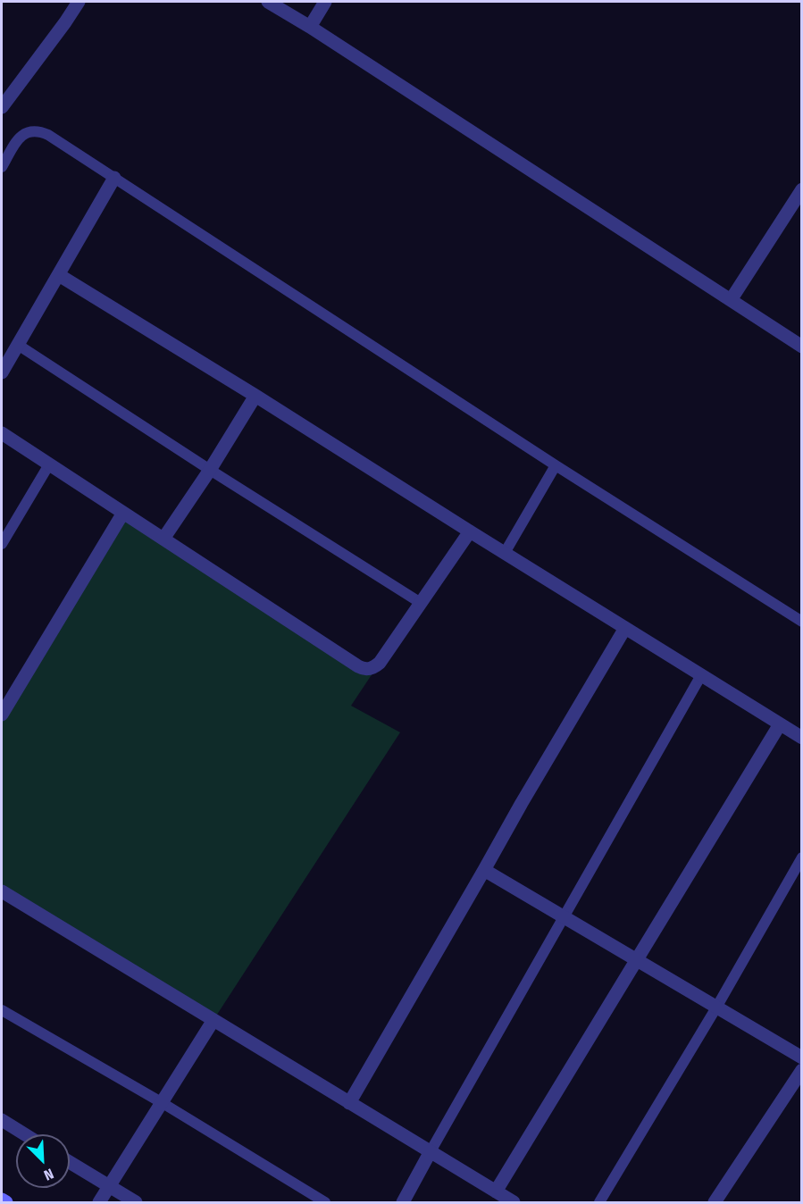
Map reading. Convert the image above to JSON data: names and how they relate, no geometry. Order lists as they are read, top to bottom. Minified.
{"north":"bottom right"}
